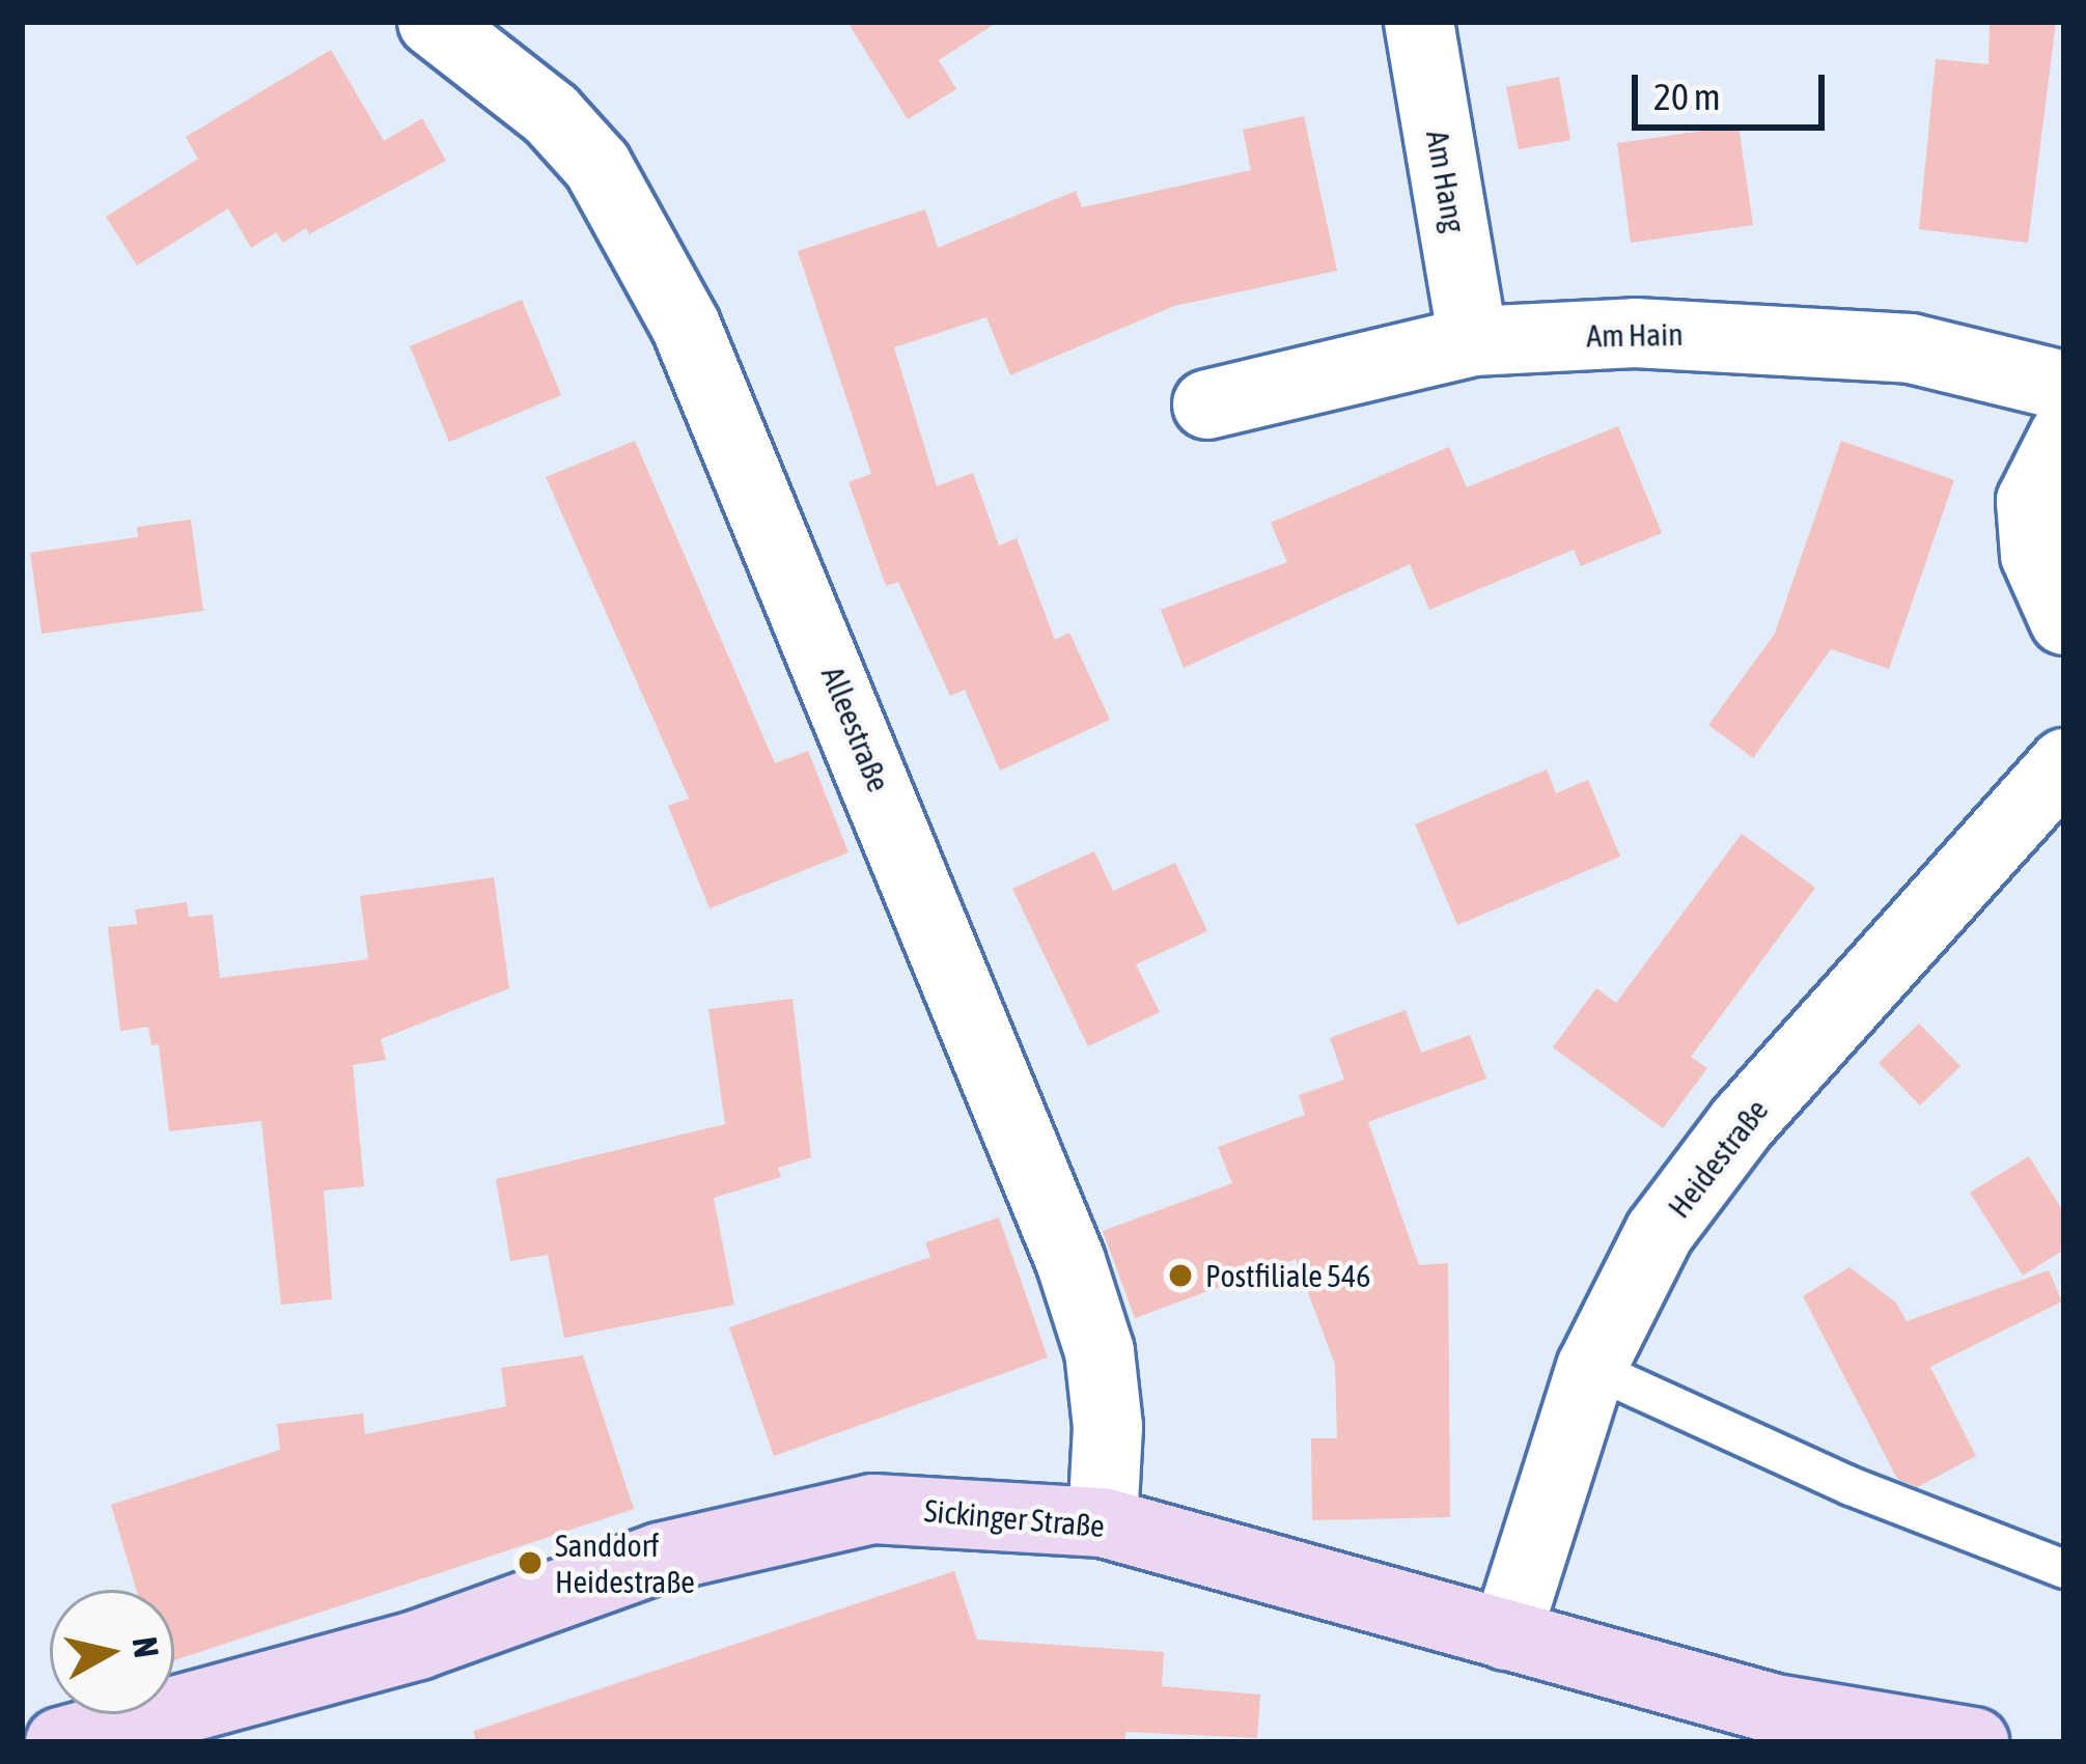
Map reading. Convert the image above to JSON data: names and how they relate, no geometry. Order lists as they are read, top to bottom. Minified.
{"streets":{"street":["Am Hang","Am Hain","Alleestraße","Heidestraße","Sickinger Straße"]},"crossings":[["Am Hang","Am Hain"],["Alleestraße","Sickinger Straße"],["Heidestraße","Sickinger Straße"]],"places":["Postfiliale 546","Sanddorf Heidestraße"],"scale_bar":"20 m","north":"right"}
